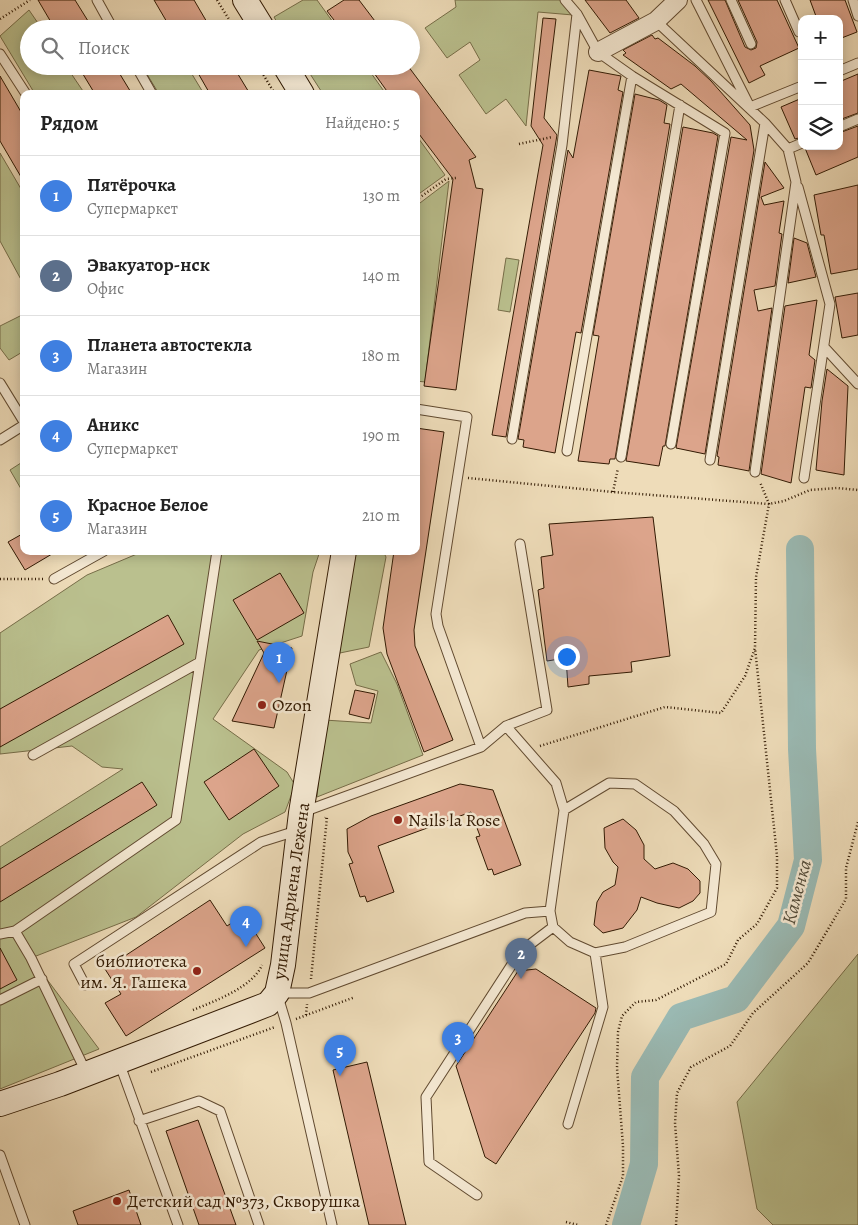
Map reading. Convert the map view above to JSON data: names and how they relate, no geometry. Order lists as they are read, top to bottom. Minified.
{"streets":{"street":["улица Адриена Лежена"]},"water":["Каменка"],"places":["Ozon","Nails la Rose","библиотека им. Я. Гашека","Детский сад №373, Скворушка"],"page":{"map_buttons":["+","−"],"search":"Поиск","heading":["Рядом","Найдено: 5"],"list":[{"mark":"1","name":"Пятёрочка","note":"Супермаркет","value":"130 m"},{"mark":"2","name":"Эвакуатор-нск","note":"Офис","value":"140 m"},{"mark":"3","name":"Планета автостекла","note":"Магазин","value":"180 m"},{"mark":"4","name":"Аникс","note":"Супермаркет","value":"190 m"},{"mark":"5","name":"Красное Белое","note":"Магазин","value":"210 m"}],"pins":["1","4","2","3","5"]}}
